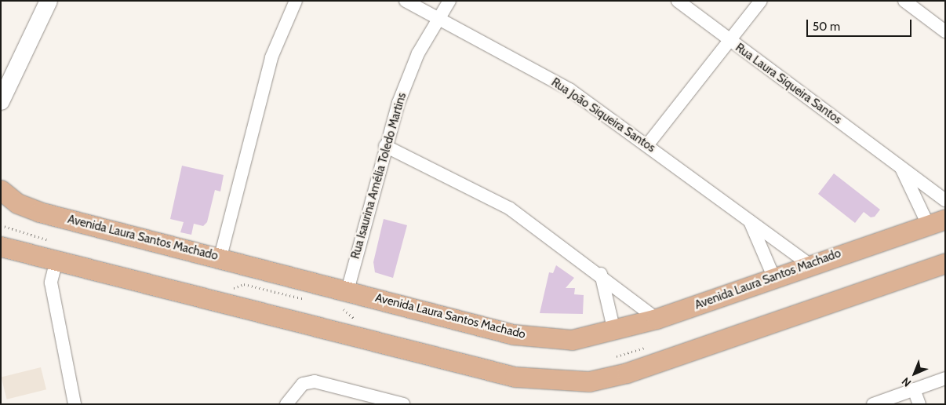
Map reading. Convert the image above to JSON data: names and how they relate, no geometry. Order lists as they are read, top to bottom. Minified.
{"streets":{"main road":["Avenida Laura Santos Machado"],"street":["Rua Laura Siqueira Santos","Rua João Siqueira Santos","Rua Isaurina Amélia Toledo Martins"]},"crossings":[["Rua Laura Siqueira Santos","Avenida Laura Santos Machado"],["Rua João Siqueira Santos","Rua Isaurina Amélia Toledo Martins"],["Rua João Siqueira Santos","Avenida Laura Santos Machado"],["Rua Isaurina Amélia Toledo Martins","Avenida Laura Santos Machado"]],"scale_bar":"50 m","north":"bottom left"}
